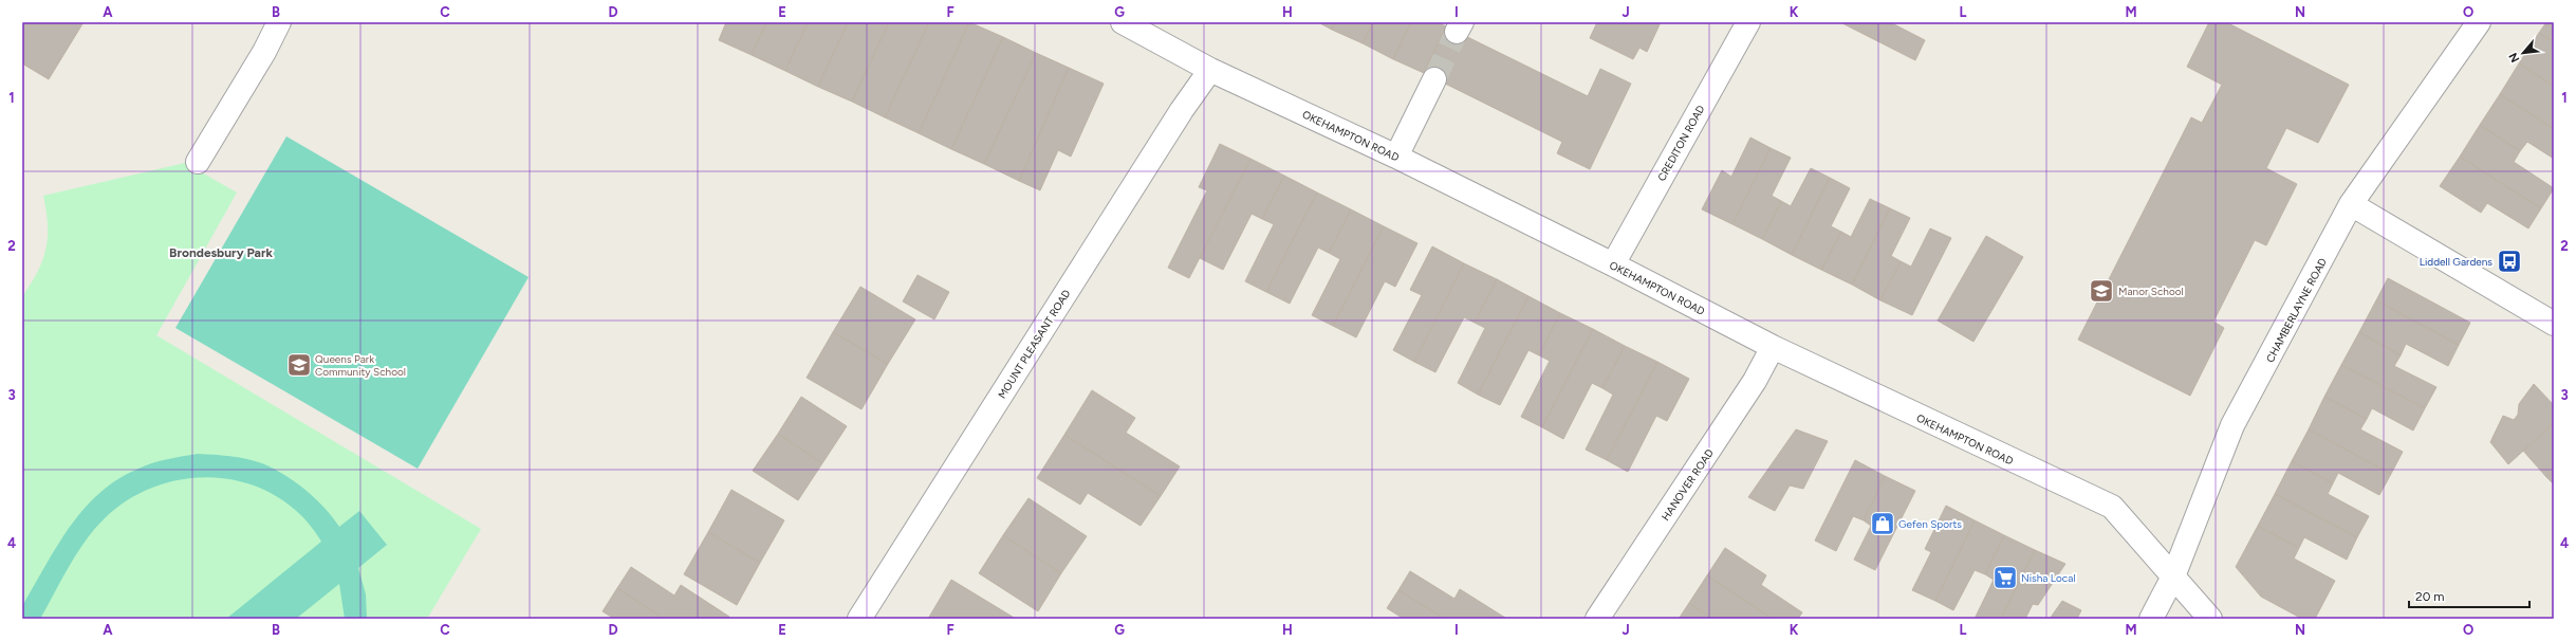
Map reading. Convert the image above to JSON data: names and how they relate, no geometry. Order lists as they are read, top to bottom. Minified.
{"streets":{"street":["OKEHAMPTON ROAD","CREDITON ROAD","CHAMBERLAYNE ROAD","MOUNT PLEASANT ROAD","HANOVER ROAD"]},"crossings":[["OKEHAMPTON ROAD","CREDITON ROAD"],["OKEHAMPTON ROAD","CHAMBERLAYNE ROAD"],["OKEHAMPTON ROAD","MOUNT PLEASANT ROAD"],["OKEHAMPTON ROAD","HANOVER ROAD"]],"districts":["Brondesbury Park"],"places":{"bus stop":["Liddell Gardens"],"school or university":["Manor School","Queens Park Community School"],"shop":["Gefen Sports"],"supermarket":["Nisha Local"]},"scale_bar":"20 m","north":"bottom left","grid":{"columns":["A","B","C","D","E","F","G","H","I","J","K","L","M","N","O"],"rows":["1","2","3","4"]}}
